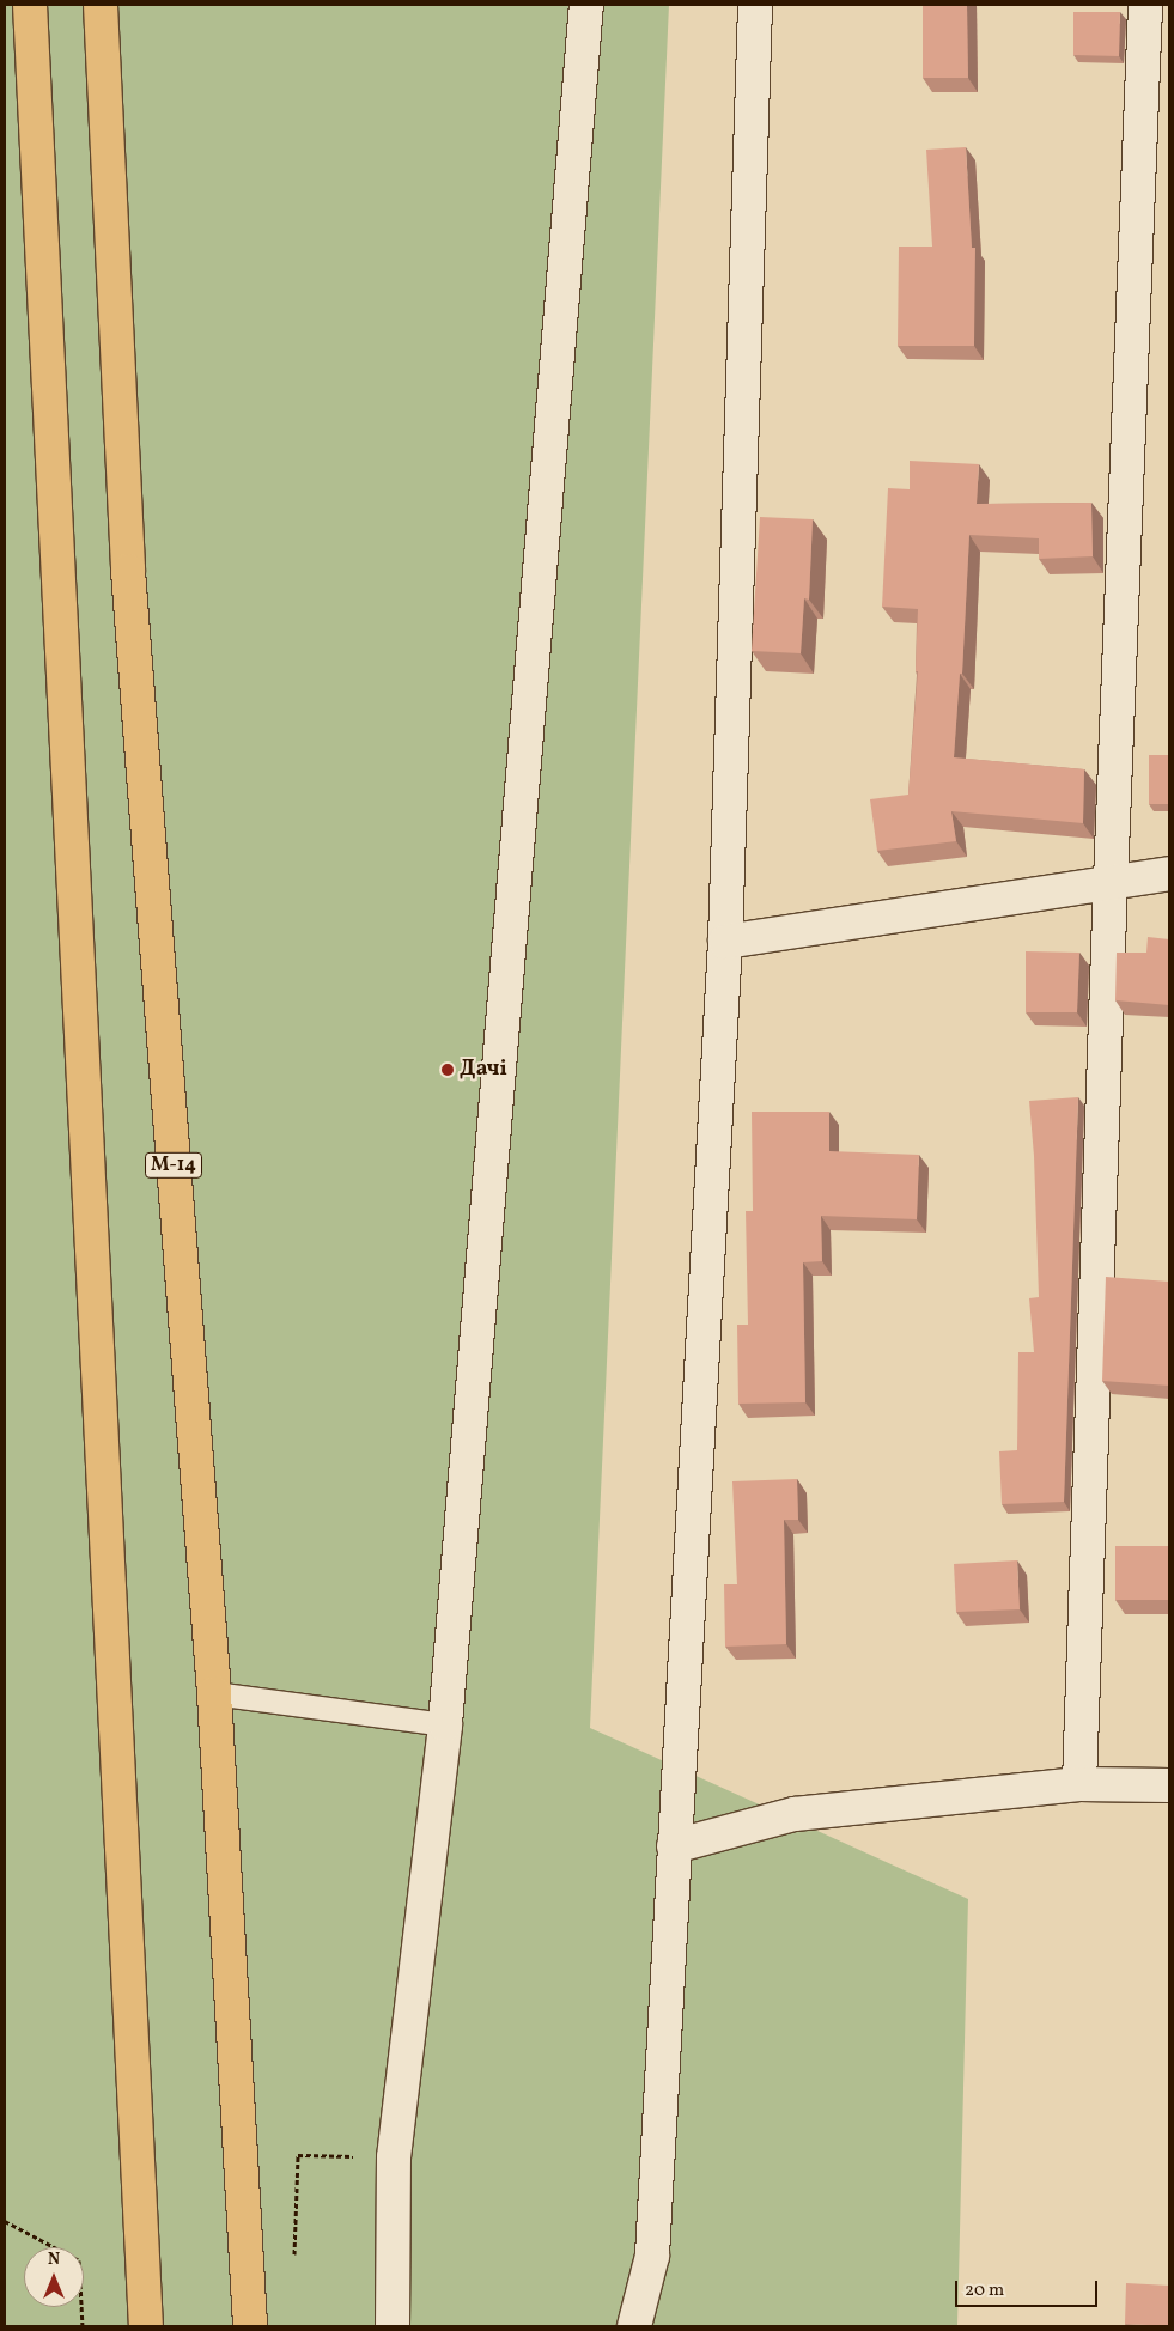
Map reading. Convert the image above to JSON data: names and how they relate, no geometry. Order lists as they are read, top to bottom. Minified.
{"streets":{"highway":["М-14"]},"places":["Дачі"],"scale_bar":"20 m","north":"top"}
